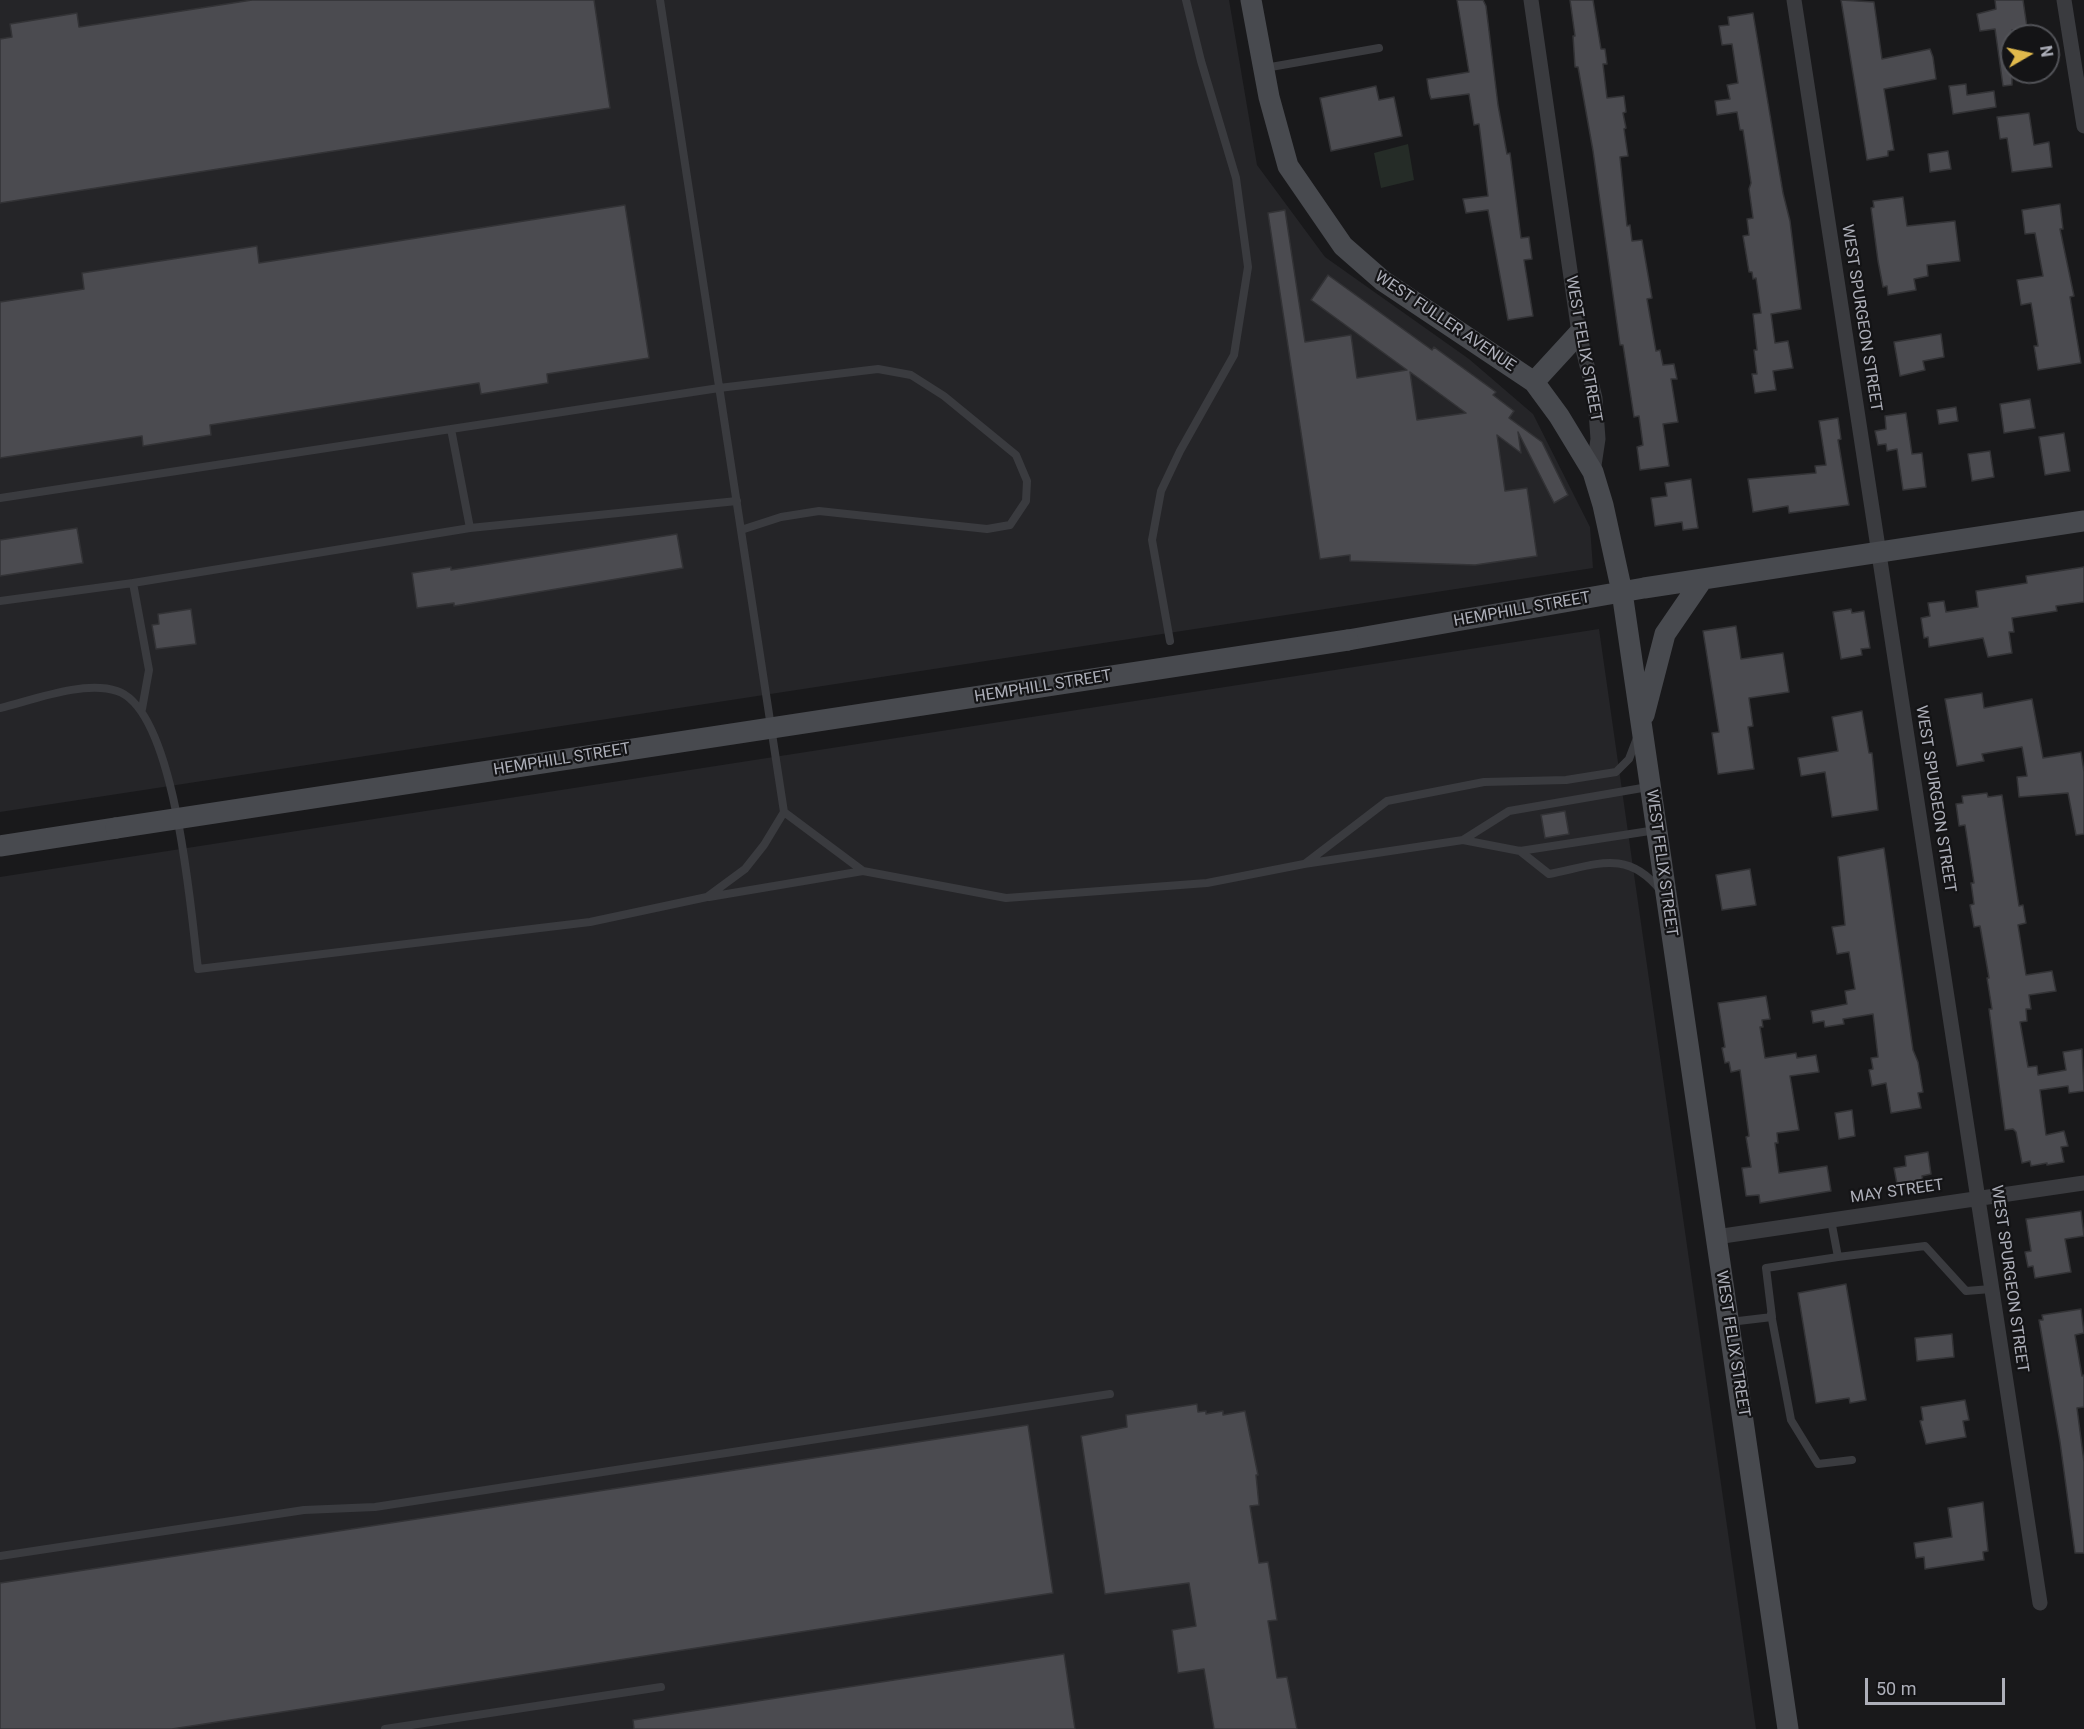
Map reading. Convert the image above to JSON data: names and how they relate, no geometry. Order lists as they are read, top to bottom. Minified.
{"streets":{"main road":["WEST FULLER AVENUE","WEST FELIX STREET","HEMPHILL STREET"],"street":["WEST SPURGEON STREET","MAY STREET"]},"crossings":[["WEST SPURGEON STREET","HEMPHILL STREET"],["WEST SPURGEON STREET","MAY STREET"],["WEST FULLER AVENUE","WEST FELIX STREET"],["WEST FELIX STREET","HEMPHILL STREET"],["WEST FELIX STREET","MAY STREET"]],"scale_bar":"50 m","north":"right"}
